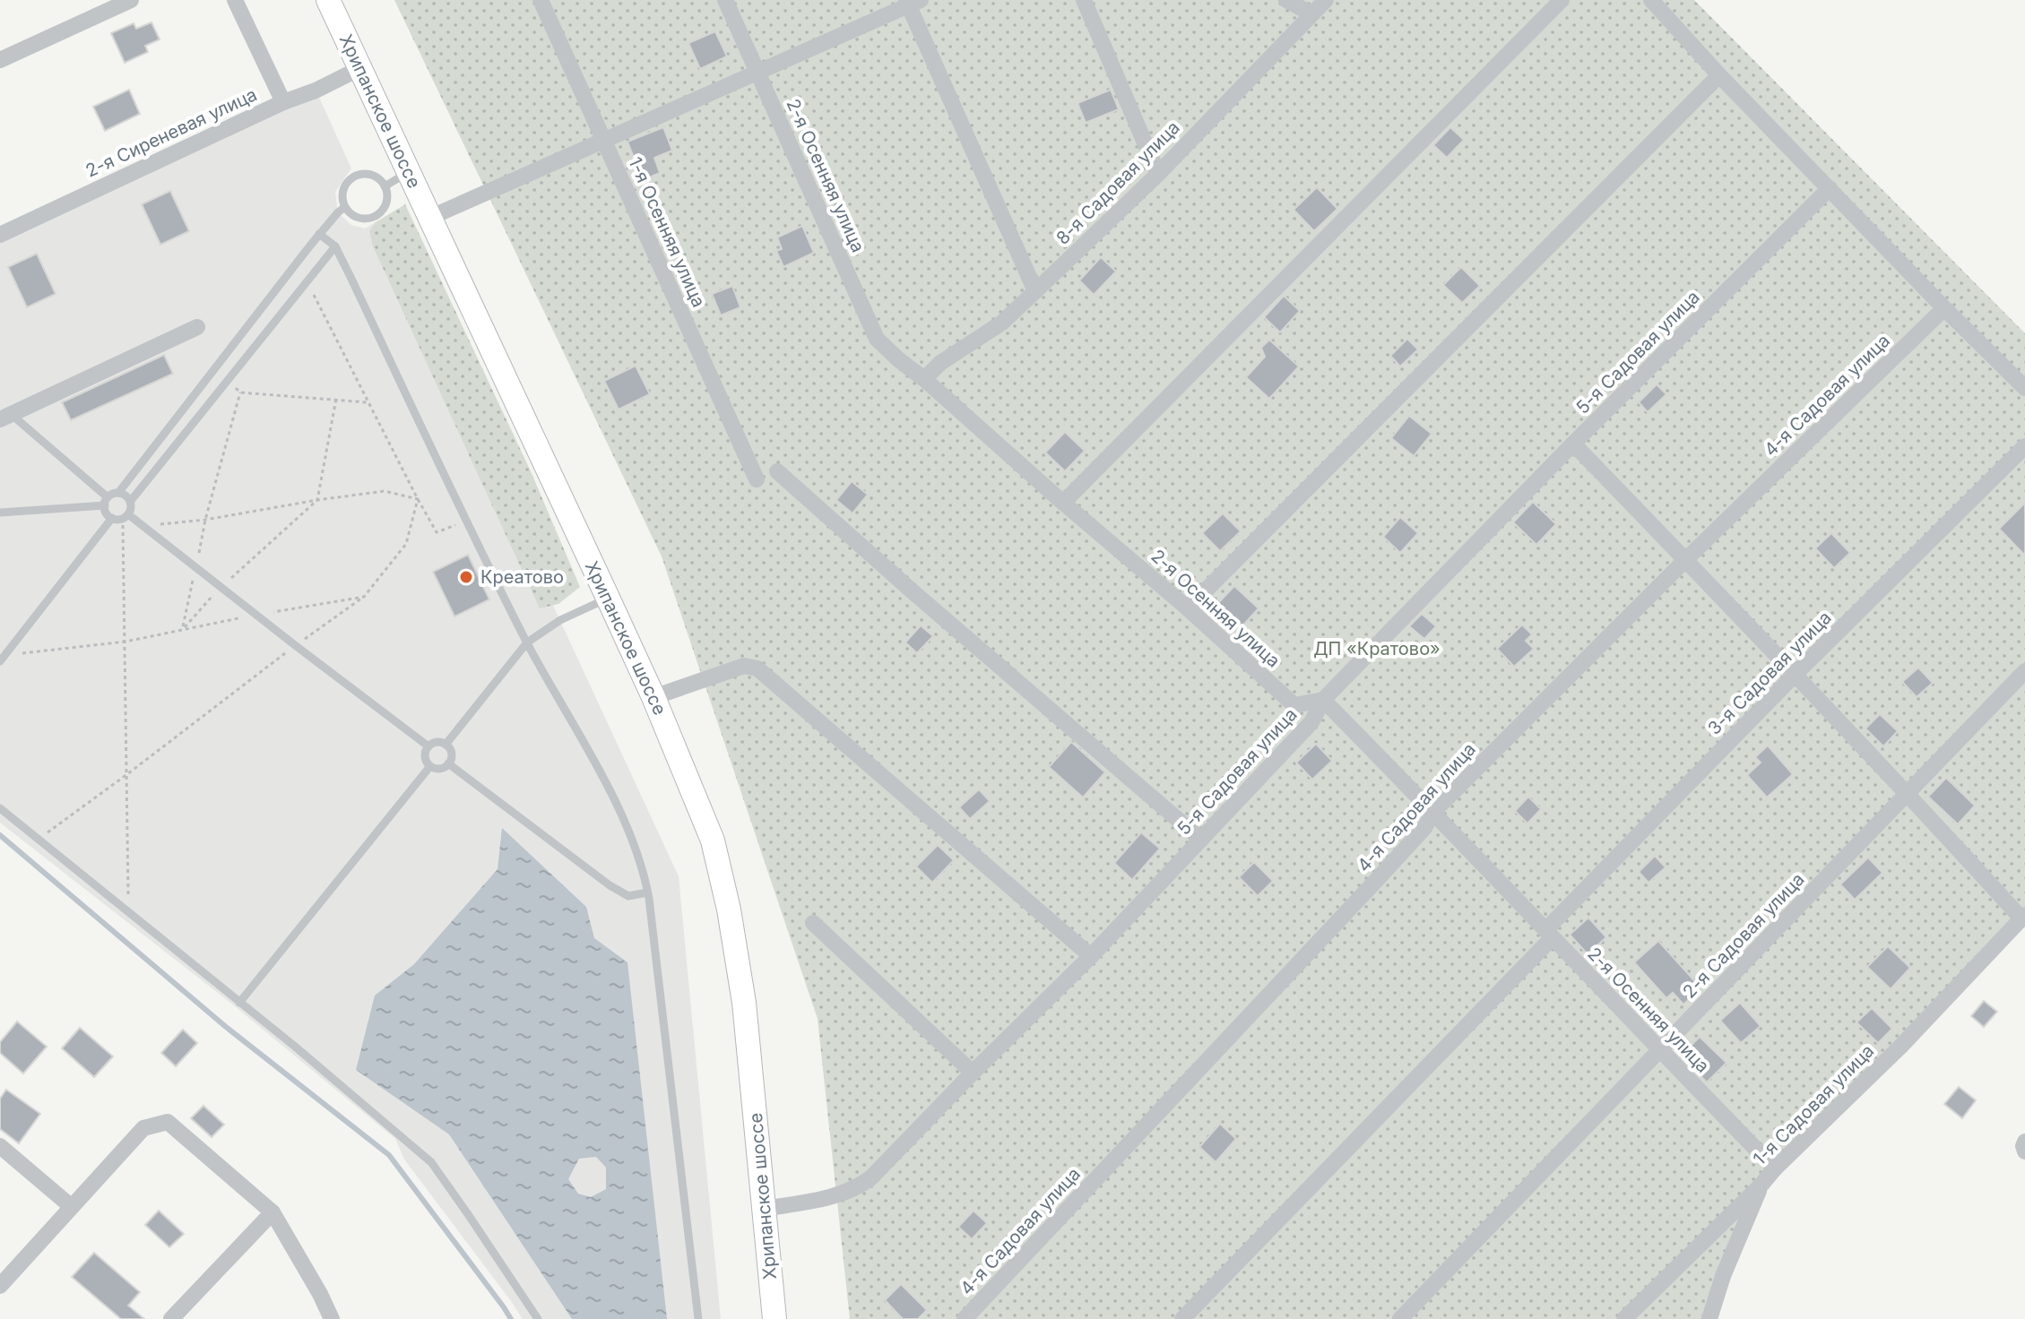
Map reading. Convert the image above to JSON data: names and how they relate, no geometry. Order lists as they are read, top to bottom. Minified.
{"streets":{"main road":["Хрипанское шоссе"],"street":["2-я Сиреневая улица","2-я Осенняя улица","8-я Садовая улица","1-я Осенняя улица","5-я Садовая улица","4-я Садовая улица","3-я Садовая улица","2-я Садовая улица","1-я Садовая улица"]},"crossings":[["Хрипанское шоссе","2-я Сиреневая улица"],["Хрипанское шоссе","5-я Садовая улица"],["2-я Осенняя улица","8-я Садовая улица"],["2-я Осенняя улица","5-я Садовая улица"],["2-я Осенняя улица","4-я Садовая улица"],["2-я Осенняя улица","3-я Садовая улица"],["2-я Осенняя улица","2-я Садовая улица"],["2-я Осенняя улица","1-я Садовая улица"]],"parks":["ДП «Кратово»"],"places":["Креатово"]}
